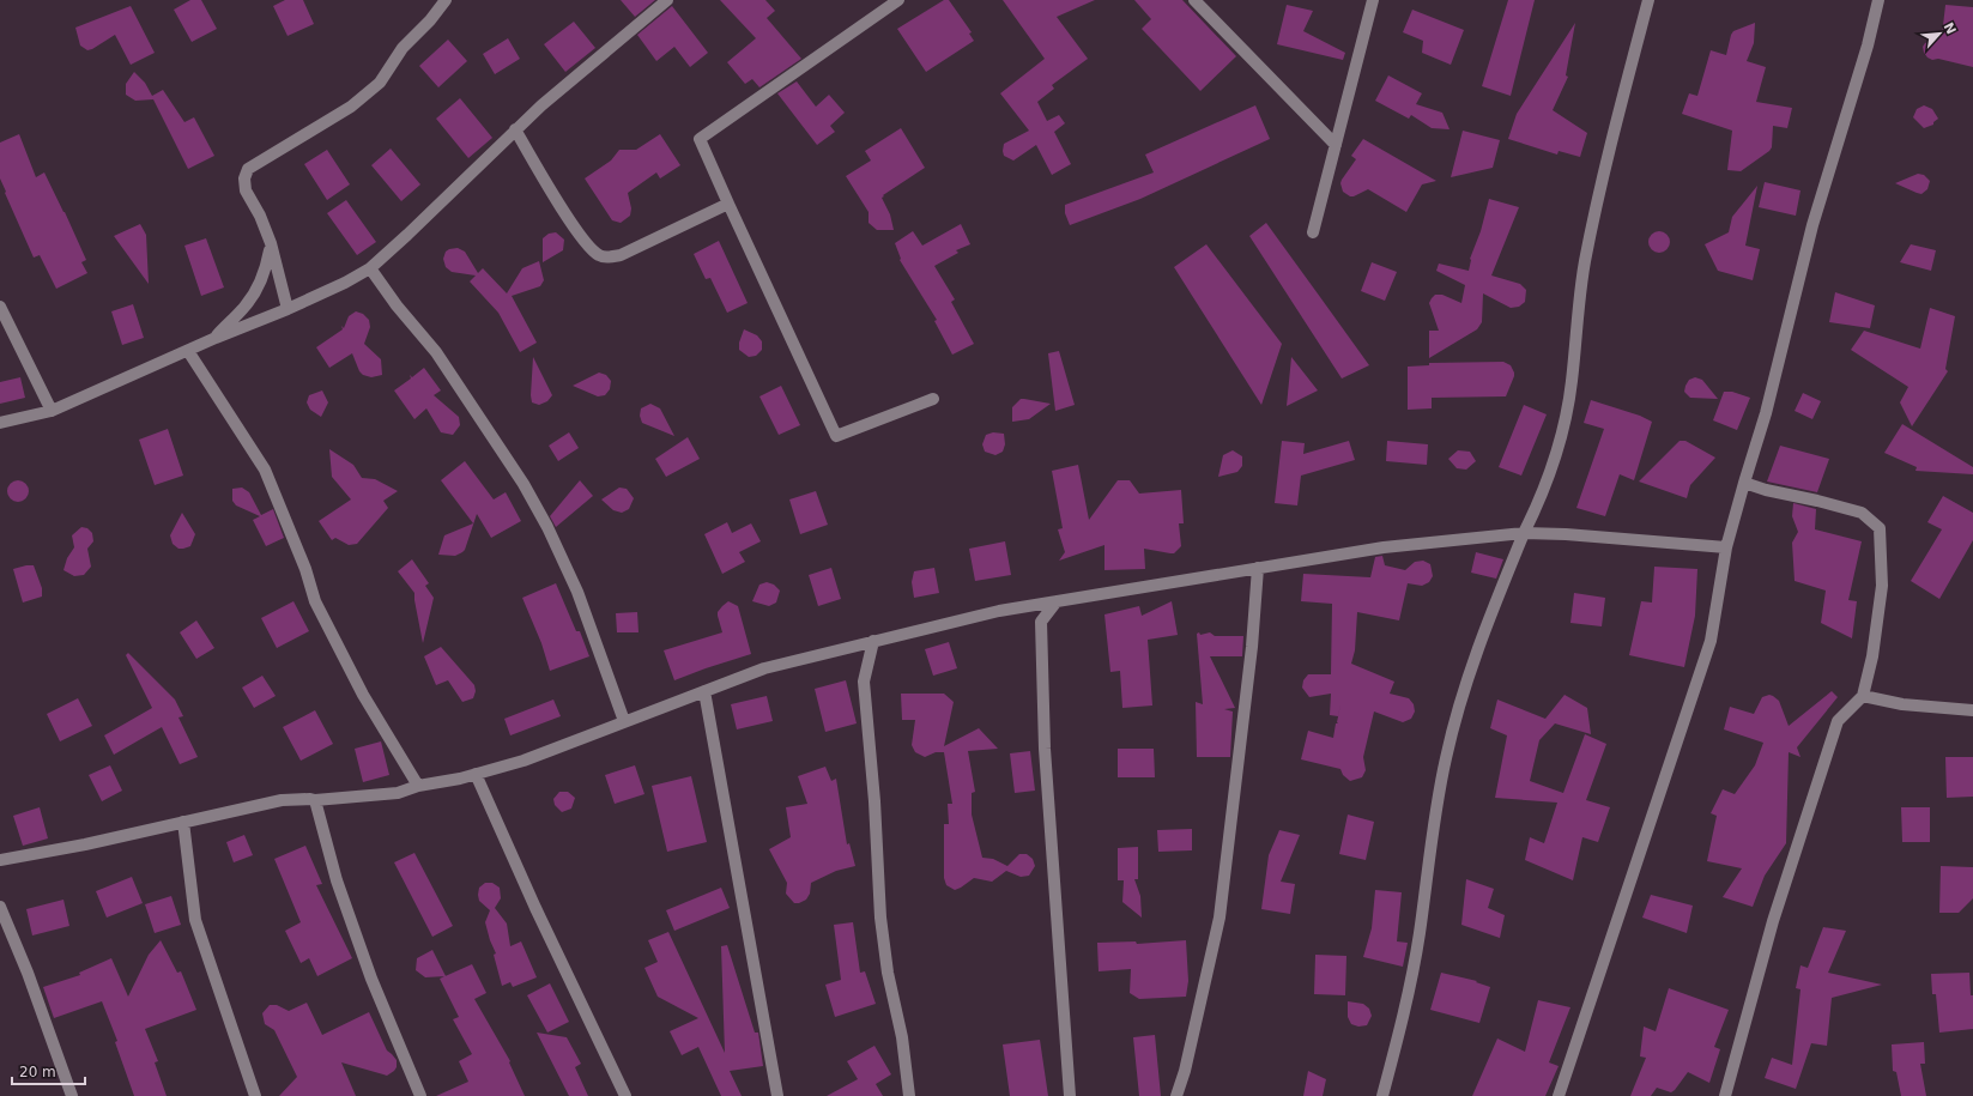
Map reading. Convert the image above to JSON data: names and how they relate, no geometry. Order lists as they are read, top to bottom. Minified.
{"scale_bar":"20 m","north":"top right"}
